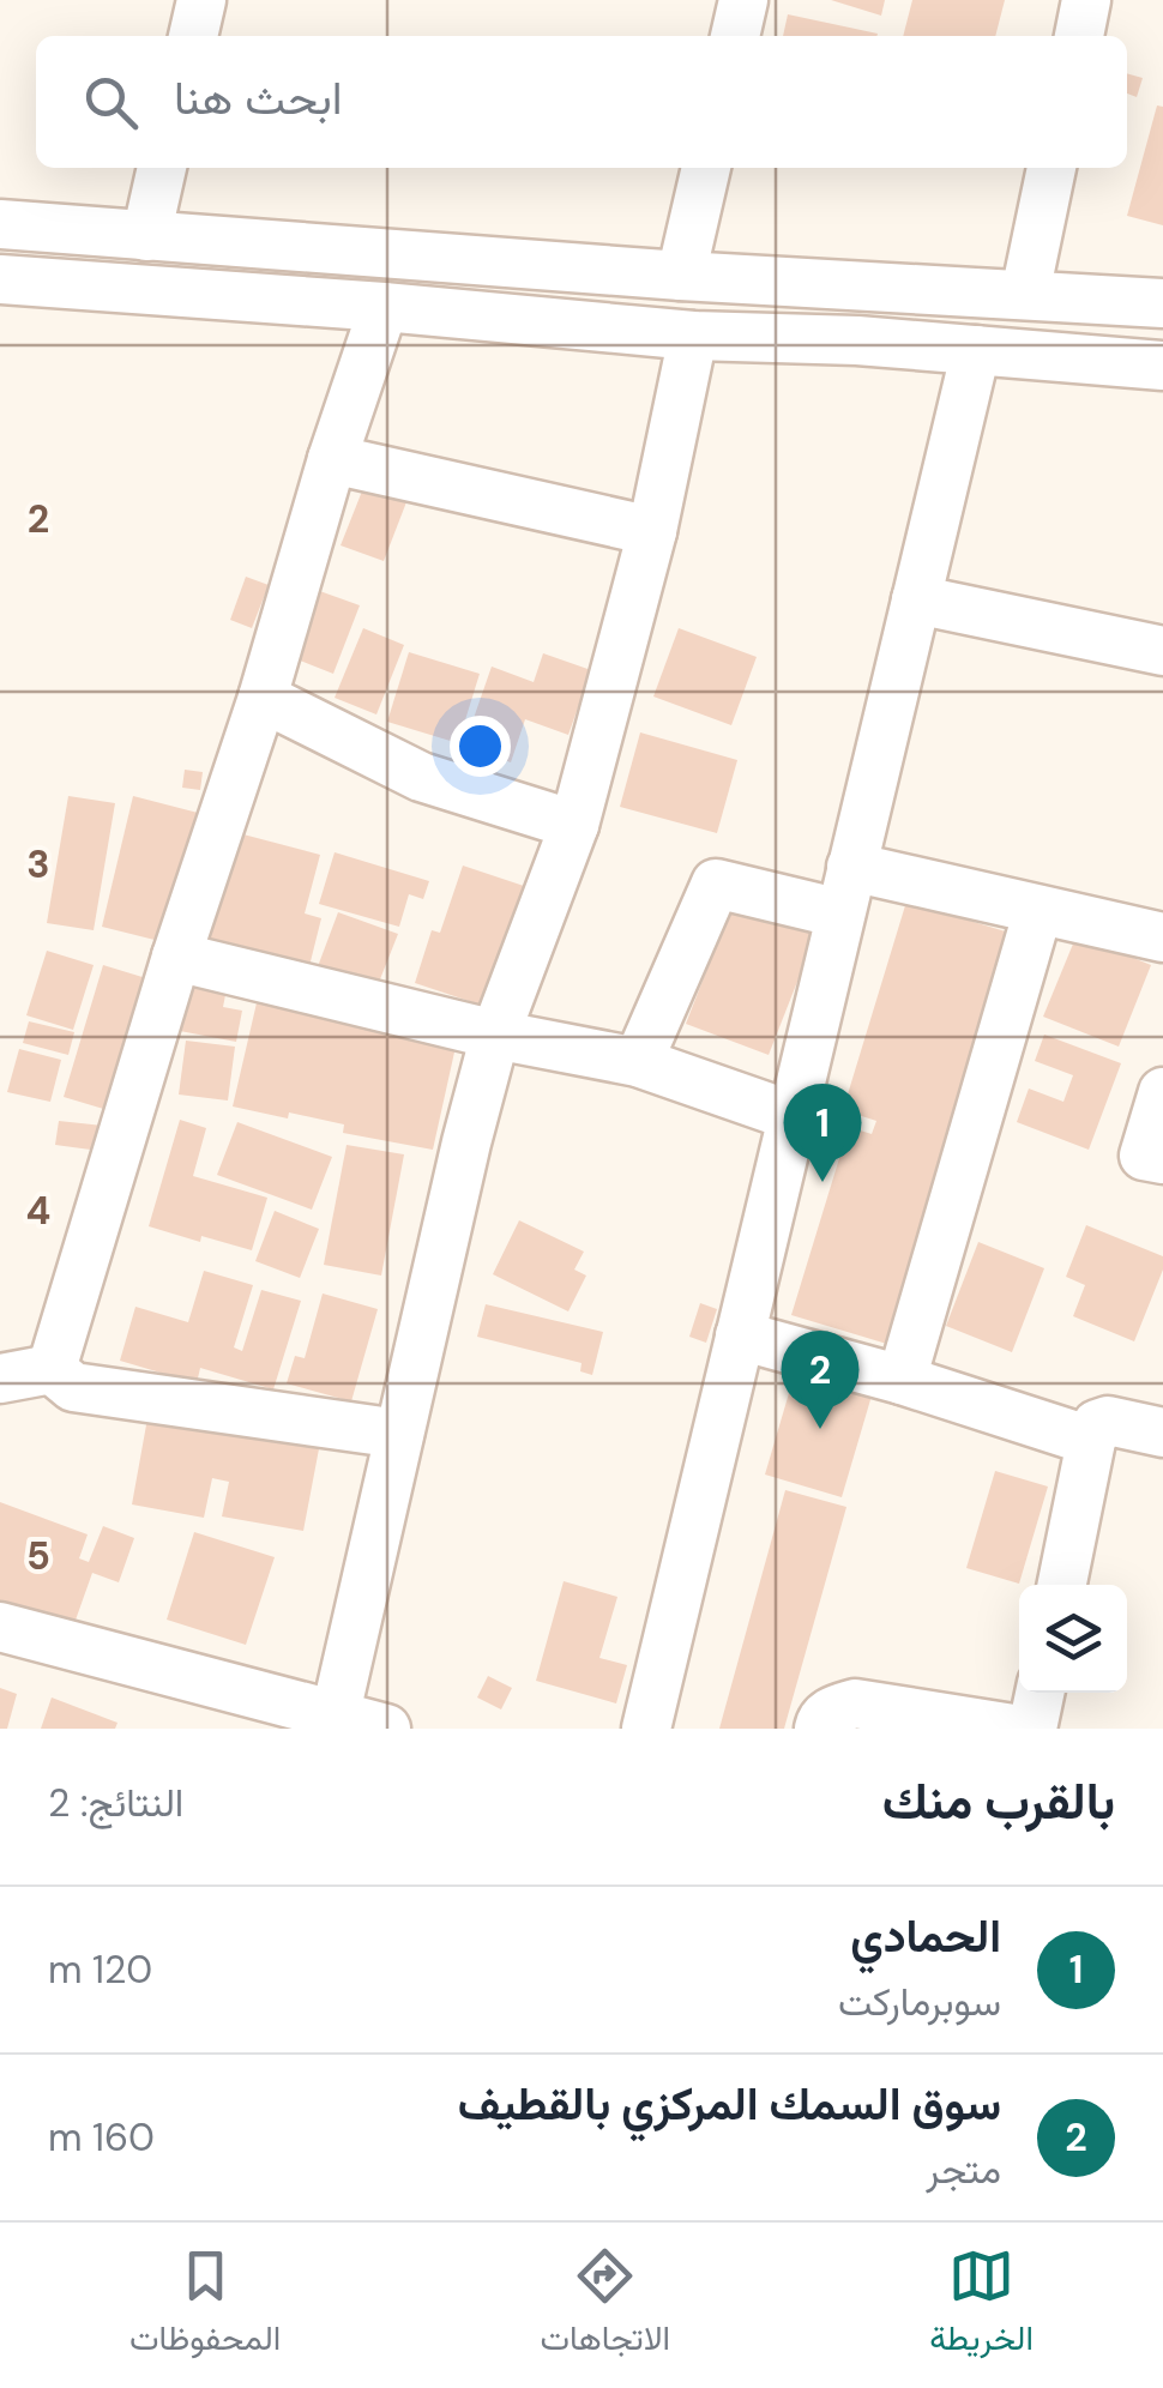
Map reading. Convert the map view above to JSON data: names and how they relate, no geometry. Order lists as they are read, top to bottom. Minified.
{"page":{"search":"ابحث هنا","pins":["1","2"],"heading":["بالقرب منك","النتائج: 2"],"list":[{"mark":"1","name":"الحمادي","note":"سوبرماركت","value":"120 m"},{"mark":"2","name":"سوق السمك المركزي بالقطيف","note":"متجر","value":"160 m"}],"nav":["الخريطة","الاتجاهات","المحفوظات"]},"grid":{"rows":["2","3","4","5"]}}
